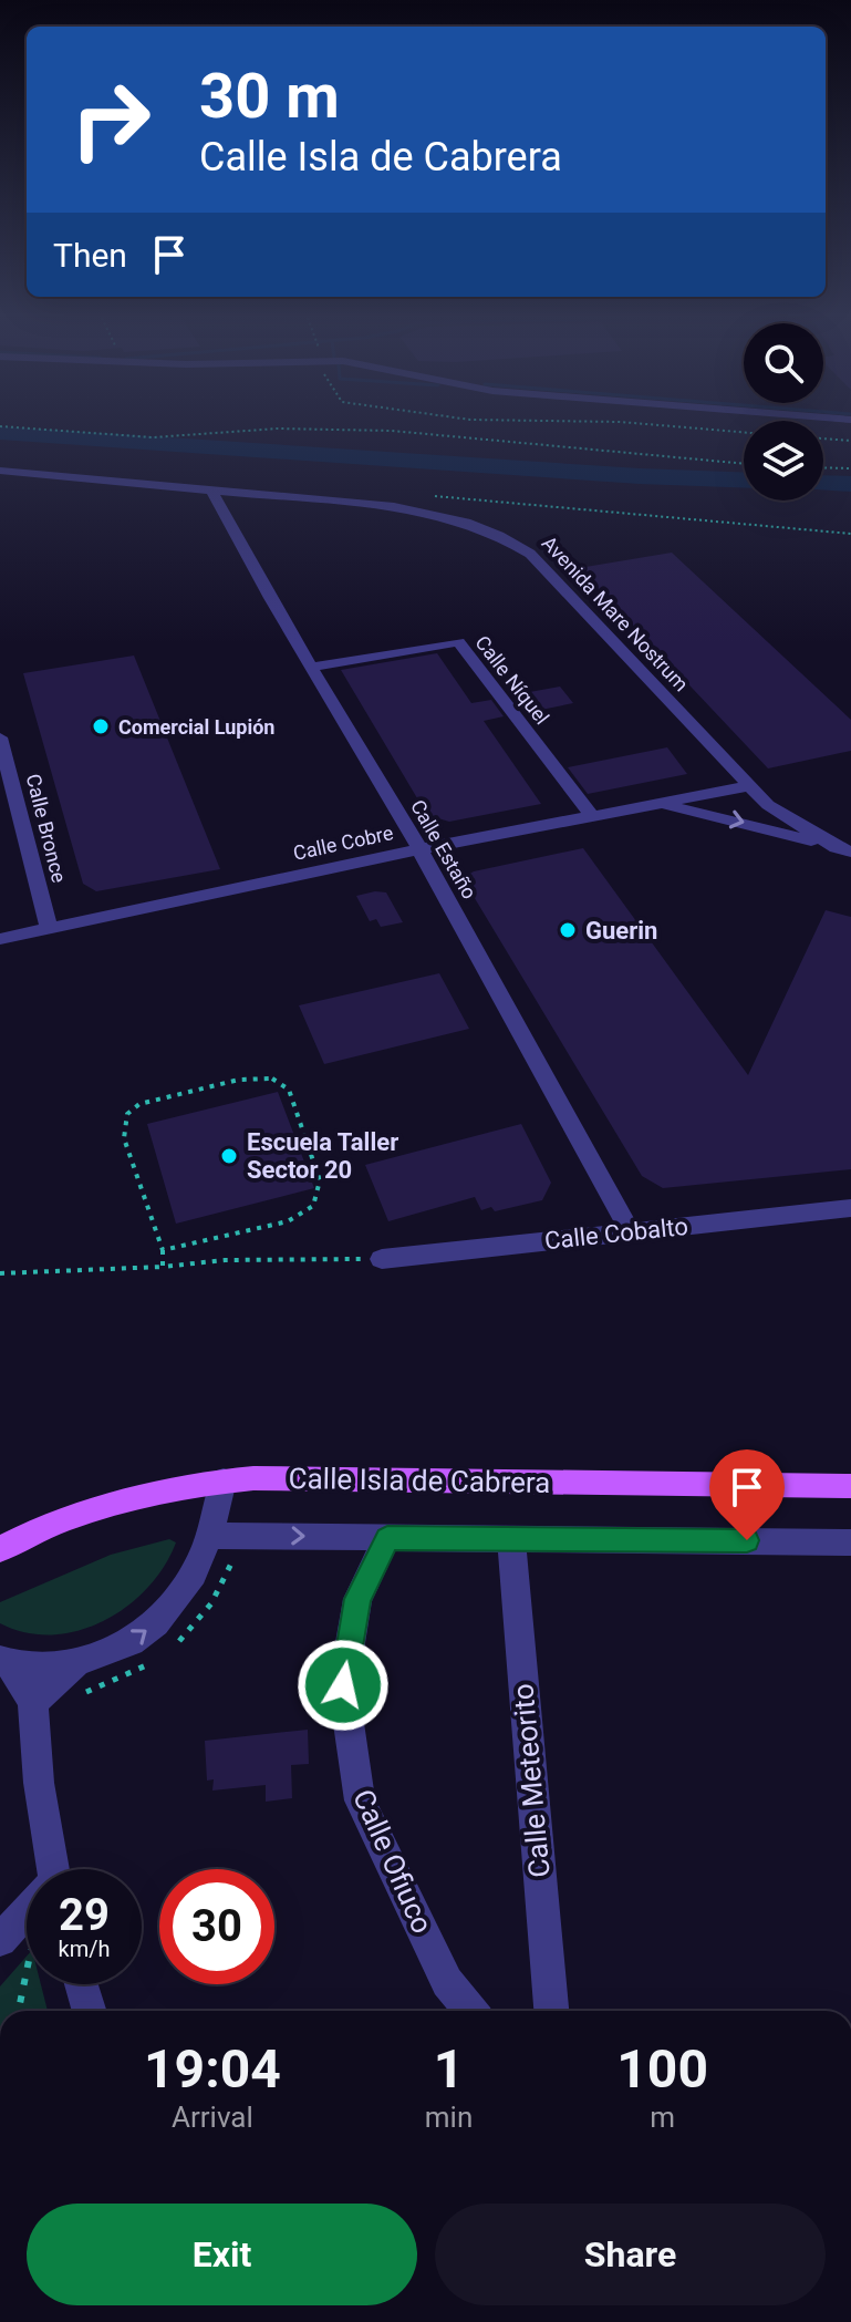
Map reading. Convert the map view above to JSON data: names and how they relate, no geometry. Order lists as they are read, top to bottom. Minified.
{"streets":{"main road":["Calle Isla de Cabrera"],"street":["Avenida Mare Nostrum","Calle Níquel","Calle Bronce","Calle Cobre","Calle Estaño","Calle Cobalto","Calle Meteorito","Calle Ofiuco"]},"crossings":[["Avenida Mare Nostrum","Calle Cobre"],["Avenida Mare Nostrum","Calle Estaño"],["Calle Níquel","Calle Cobre"],["Calle Níquel","Calle Estaño"],["Calle Bronce","Calle Cobre"],["Calle Cobre","Calle Estaño"],["Calle Estaño","Calle Cobalto"]],"places":["Comercial Lupión","Guerin","Escuela Taller Sector 20"],"page":{"turn":["30 m","Calle Isla de Cabrera"],"then":"Then","speed":"29 km/h","limit":"30","eta":["19:04","Arrival","1","min","100","m"],"buttons":["Exit","Share"]}}
